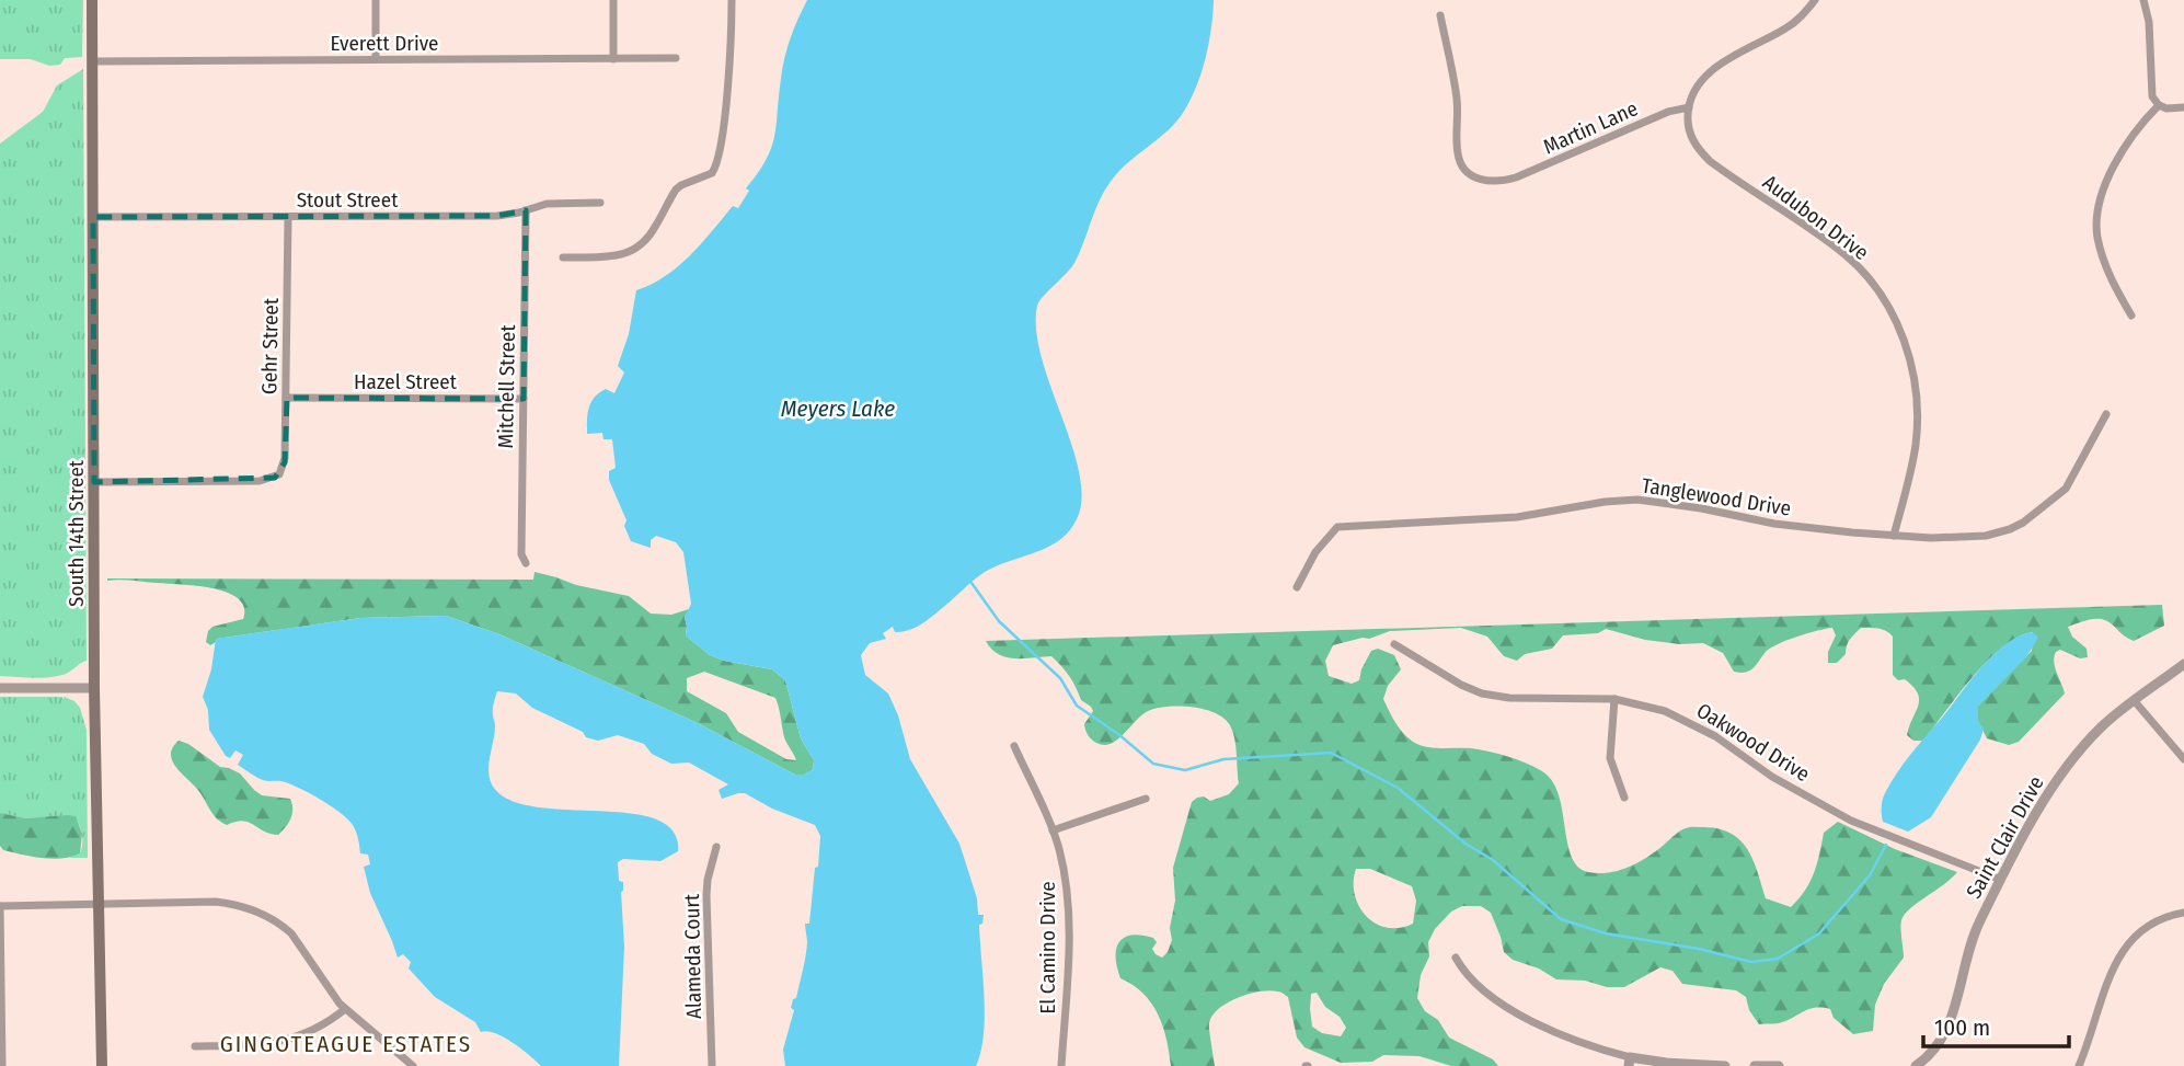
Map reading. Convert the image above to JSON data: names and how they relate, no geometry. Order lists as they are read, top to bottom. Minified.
{"streets":{"main road":["South 14th Street"],"street":["Everett Drive","Martin Lane","Stout Street","Audubon Drive","Gehr Street","Hazel Street","Mitchell Street","Tanglewood Drive","Oakwood Drive","Saint Clair Drive","El Camino Drive","Alameda Court"]},"crossings":[["Everett Drive","South 14th Street"],["Martin Lane","Audubon Drive"],["Stout Street","Gehr Street"],["Stout Street","Mitchell Street"],["Stout Street","South 14th Street"],["Audubon Drive","Tanglewood Drive"],["Gehr Street","Hazel Street"],["Gehr Street","South 14th Street"],["Hazel Street","Mitchell Street"],["Oakwood Drive","Saint Clair Drive"]],"districts":["GINGOTEAGUE ESTATES"],"water":["Meyers Lake"],"scale_bar":"100 m"}
